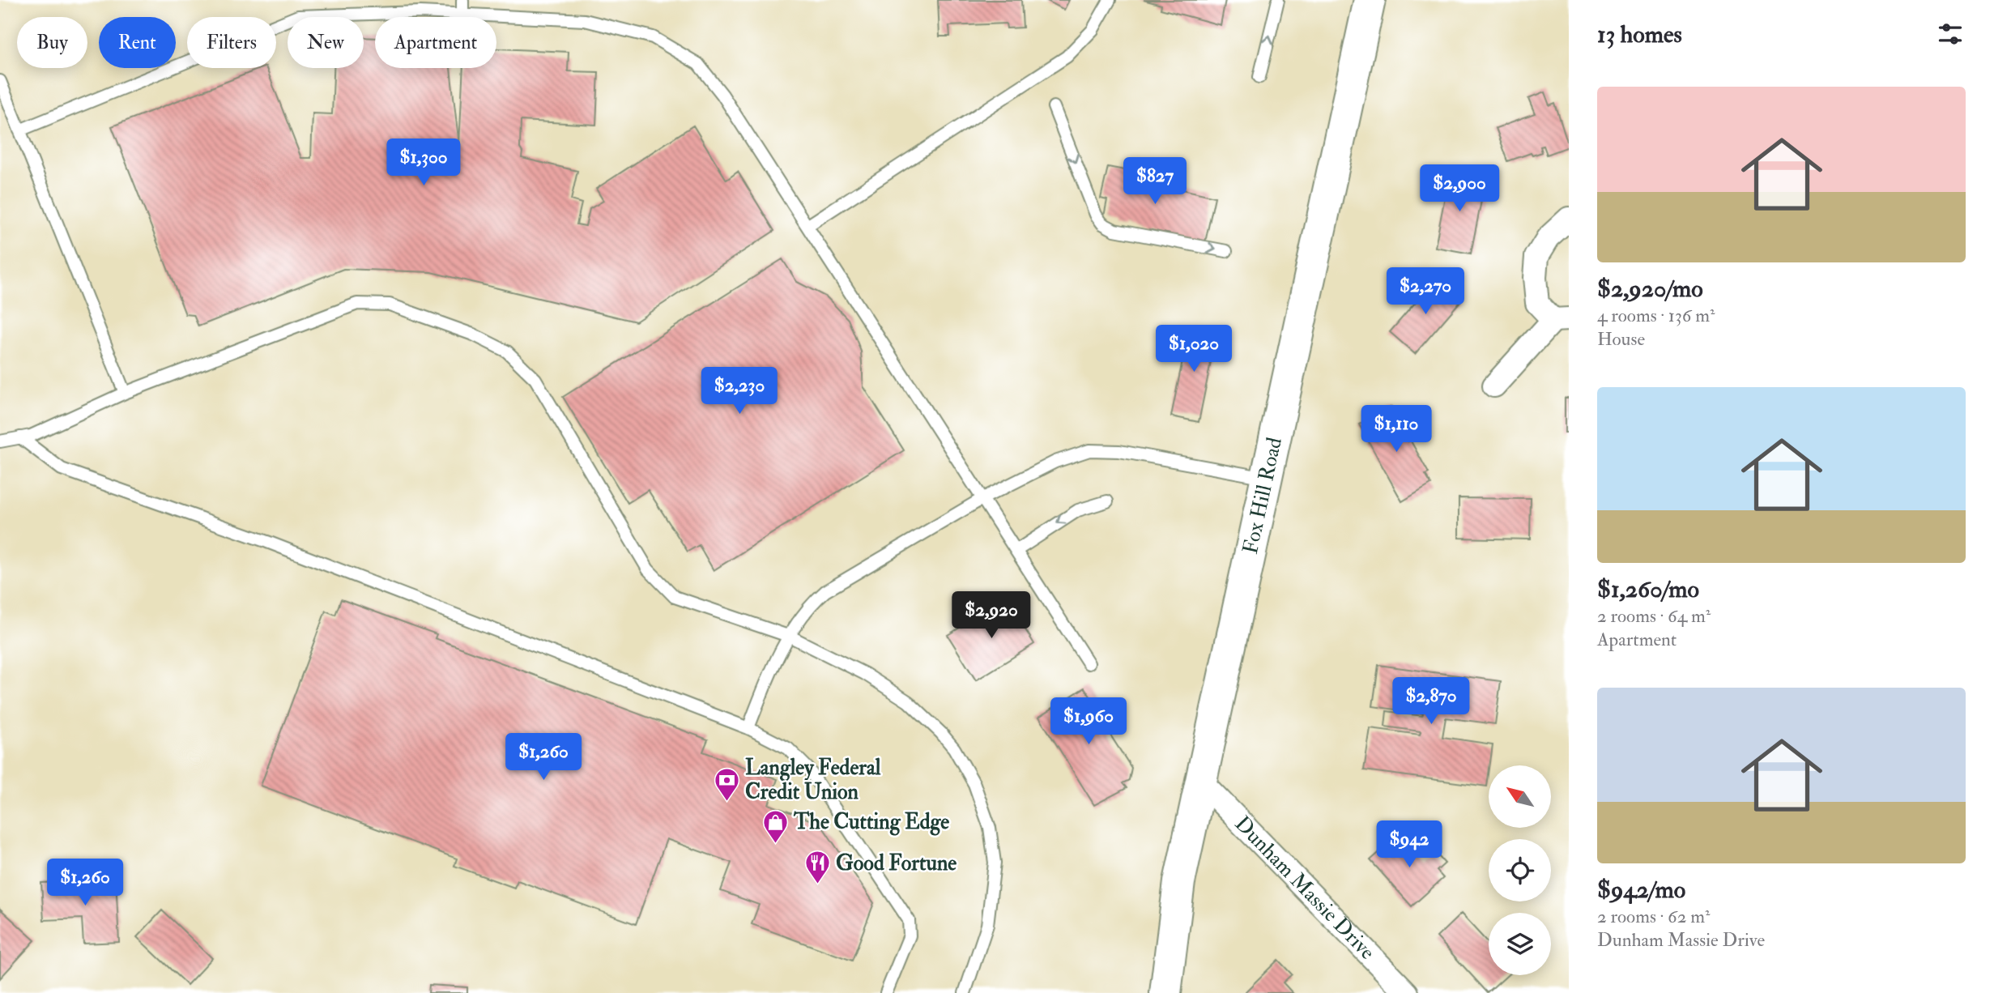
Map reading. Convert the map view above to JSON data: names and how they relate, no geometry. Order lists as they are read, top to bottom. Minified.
{"streets":{"main road":["Fox Hill Road"],"street":["Dunham Massie Drive"]},"crossings":[["Fox Hill Road","Dunham Massie Drive"]],"places":{"bank":["Langley Federal Credit Union"],"shop":["The Cutting Edge"],"restaurant":["Good Fortune"]},"north":"top left","page":{"heading":"13 homes","chip":["Buy","Rent","Filters","New","Apartment"],"list":[{"name":"$2,920/mo","note":"4 rooms · 136 m² · House"},{"name":"$1,260/mo","note":"2 rooms · 64 m² · Apartment"},{"name":"$942/mo","note":"2 rooms · 62 m² · Dunham Massie Drive"}],"price":["$1,300","$827","$2,900","$2,270","$1,020","$2,230","$1,110","$2,920","$2,870","$1,960","$1,260","$942","$1,260"]}}
